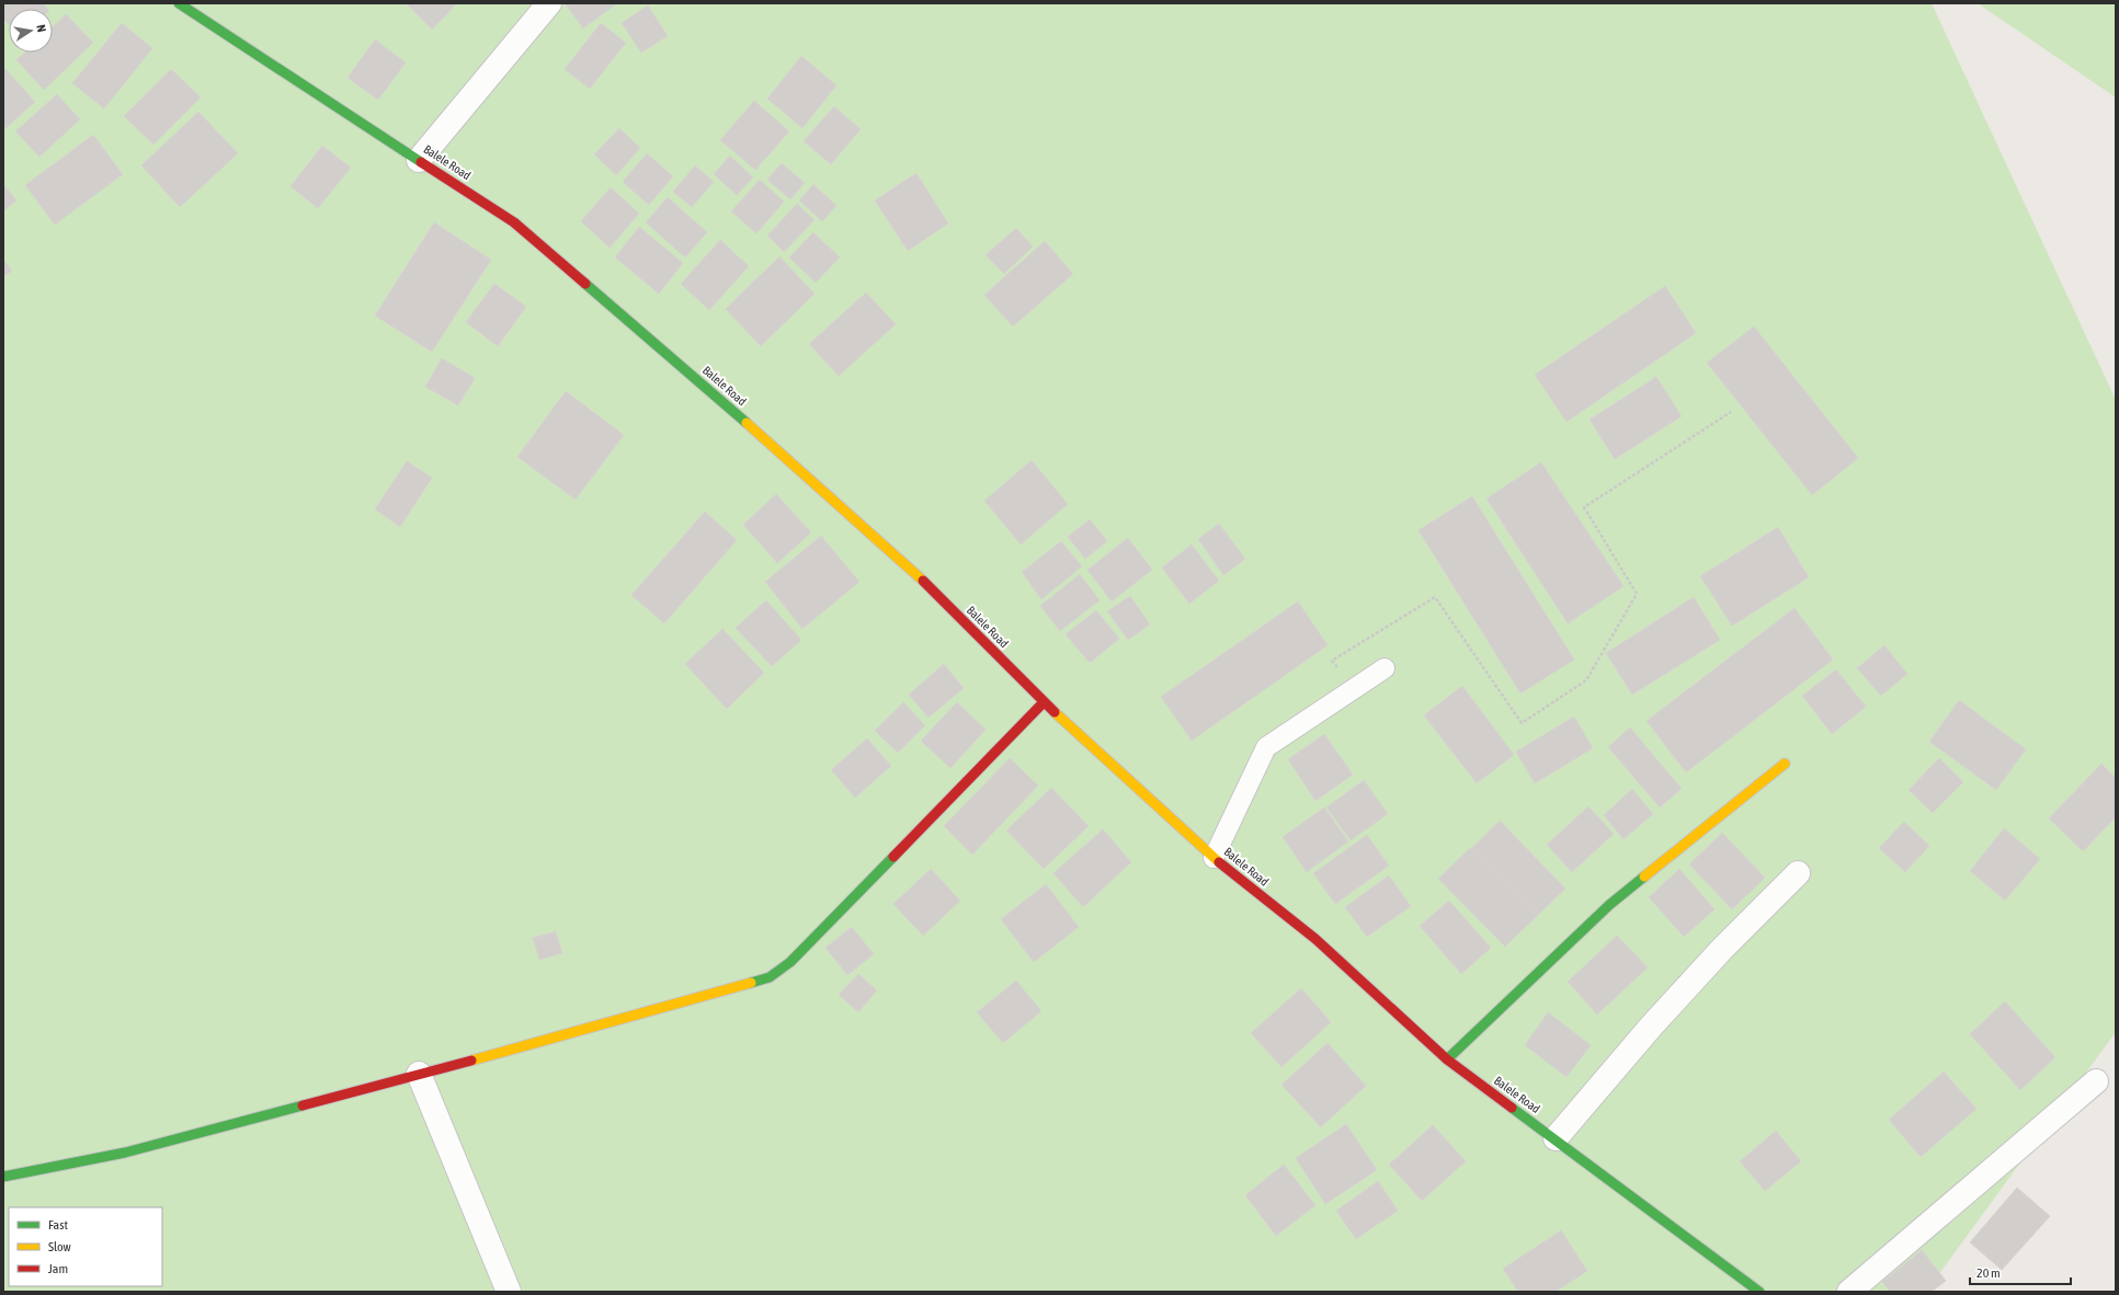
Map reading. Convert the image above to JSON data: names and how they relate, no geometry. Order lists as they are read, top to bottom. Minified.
{"streets":{"street":["Balele Road"]},"legend":["Fast","Slow","Jam"],"scale_bar":"20 m","north":"right"}
